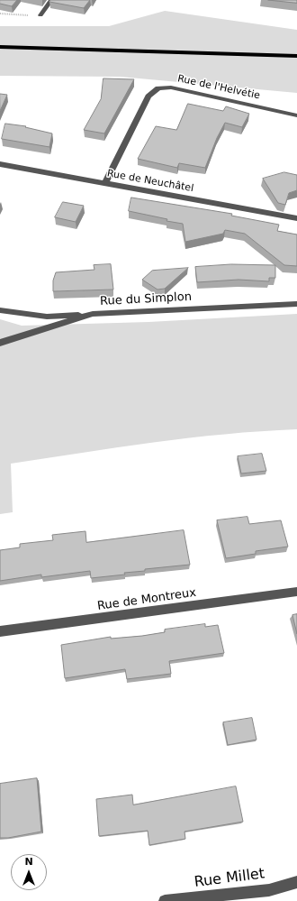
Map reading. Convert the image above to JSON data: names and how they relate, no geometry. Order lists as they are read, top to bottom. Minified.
{"streets":{"street":["Rue de l'Helvétie","Rue de Neuchâtel","Rue du Simplon","Rue de Montreux","Rue Millet"]},"crossings":[["Rue de l'Helvétie","Rue de Neuchâtel"]],"north":"top"}
